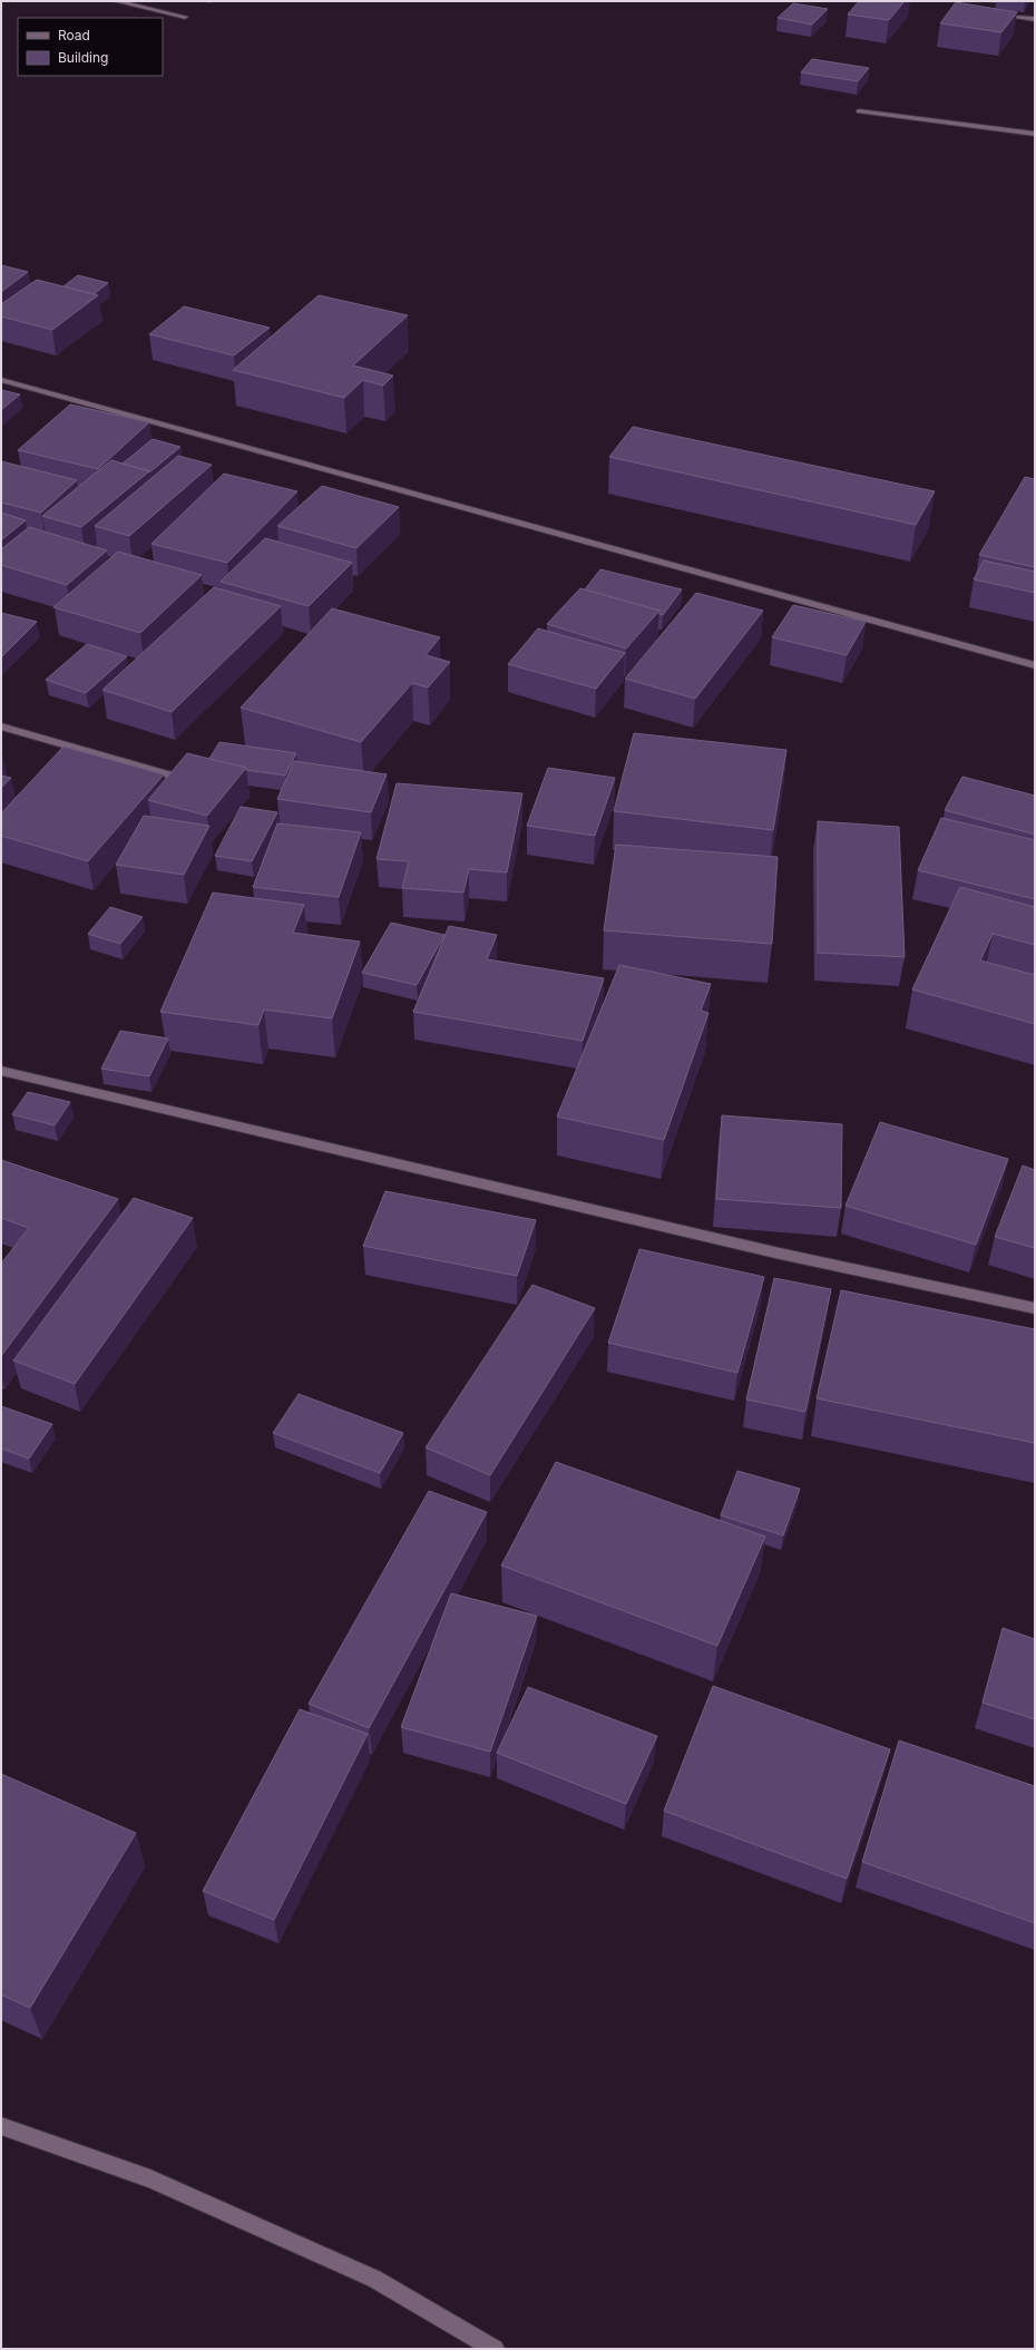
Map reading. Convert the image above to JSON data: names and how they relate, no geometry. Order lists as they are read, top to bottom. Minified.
{"legend":["Road","Building"]}
